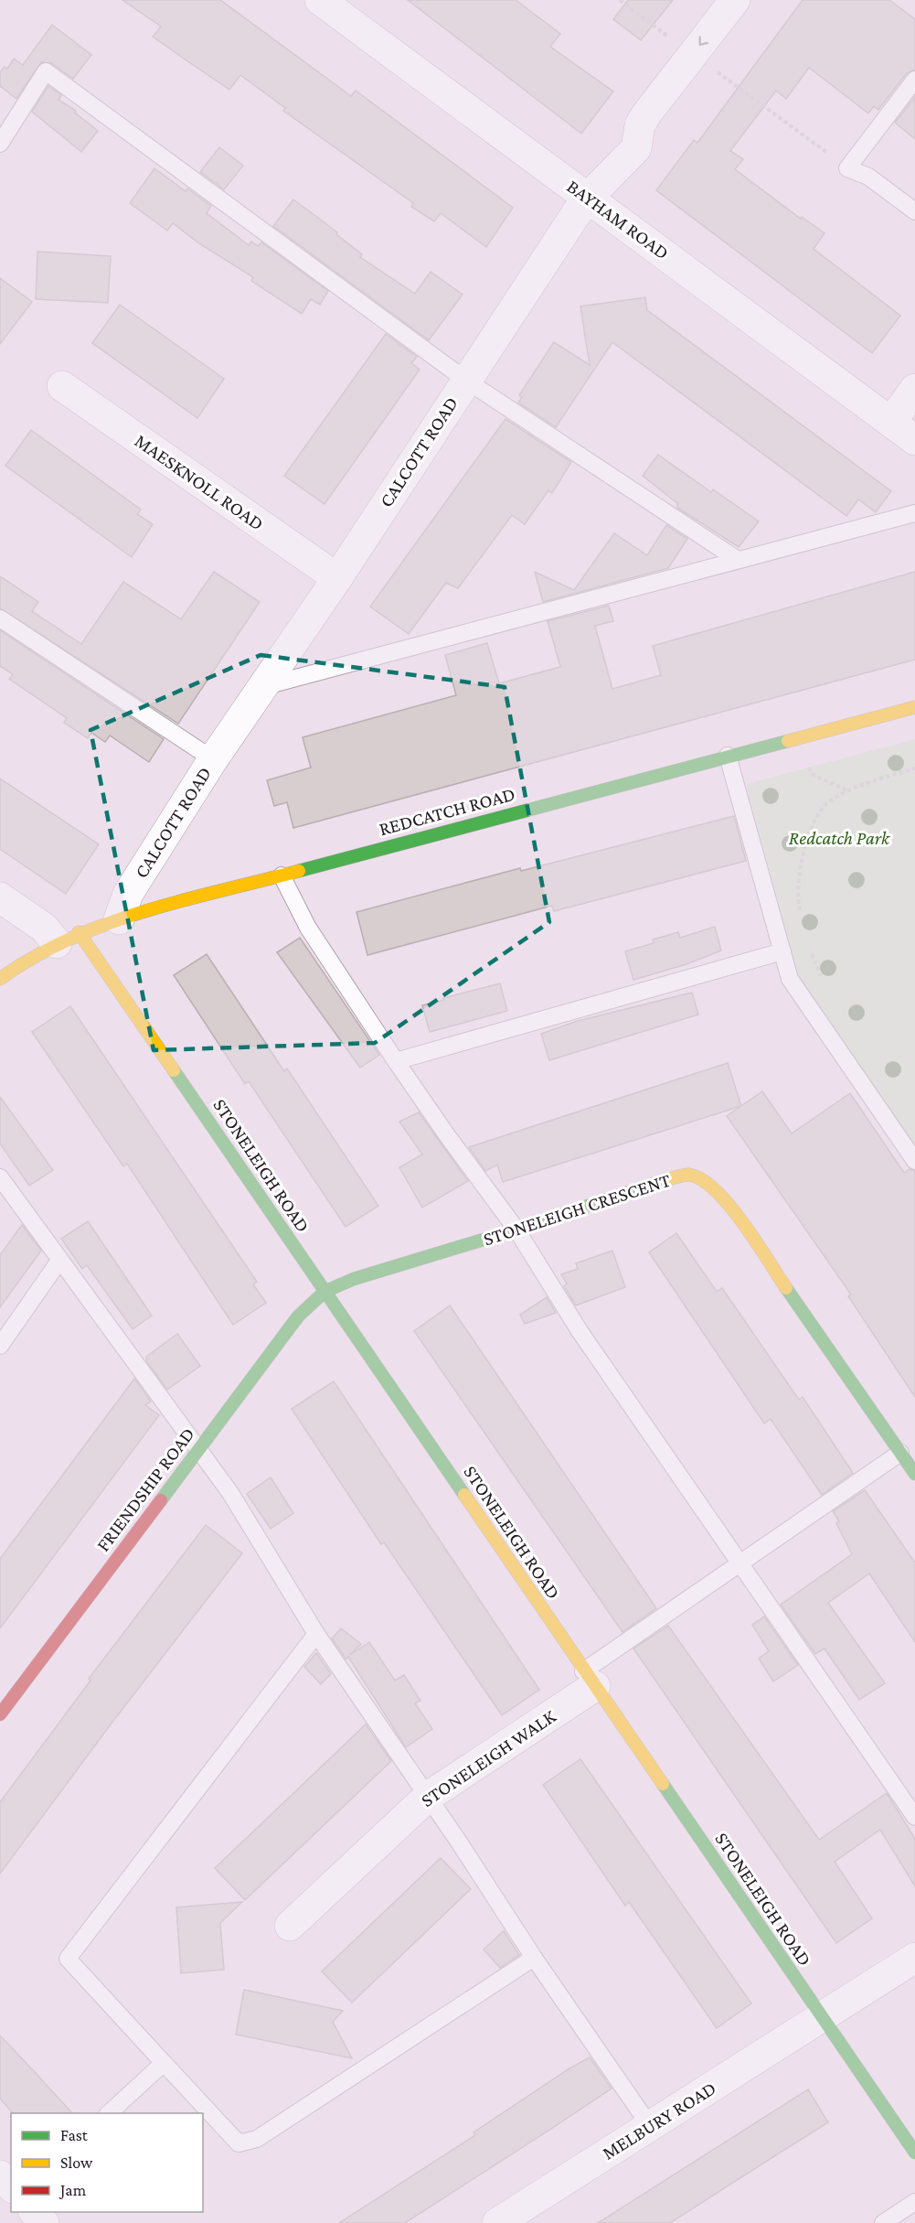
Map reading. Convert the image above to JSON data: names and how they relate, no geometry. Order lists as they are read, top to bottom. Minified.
{"streets":{"street":["BAYHAM ROAD","CALCOTT ROAD","MAESKNOLL ROAD","REDCATCH ROAD","STONELEIGH ROAD","STONELEIGH CRESCENT","FRIENDSHIP ROAD","STONELEIGH WALK","MELBURY ROAD"]},"crossings":[["BAYHAM ROAD","CALCOTT ROAD"],["CALCOTT ROAD","MAESKNOLL ROAD"],["CALCOTT ROAD","REDCATCH ROAD"],["REDCATCH ROAD","STONELEIGH ROAD"],["STONELEIGH ROAD","STONELEIGH CRESCENT"],["STONELEIGH ROAD","FRIENDSHIP ROAD"],["STONELEIGH ROAD","STONELEIGH WALK"],["STONELEIGH ROAD","MELBURY ROAD"],["STONELEIGH CRESCENT","FRIENDSHIP ROAD"]],"parks":["Redcatch Park"],"legend":["Fast","Slow","Jam"]}
